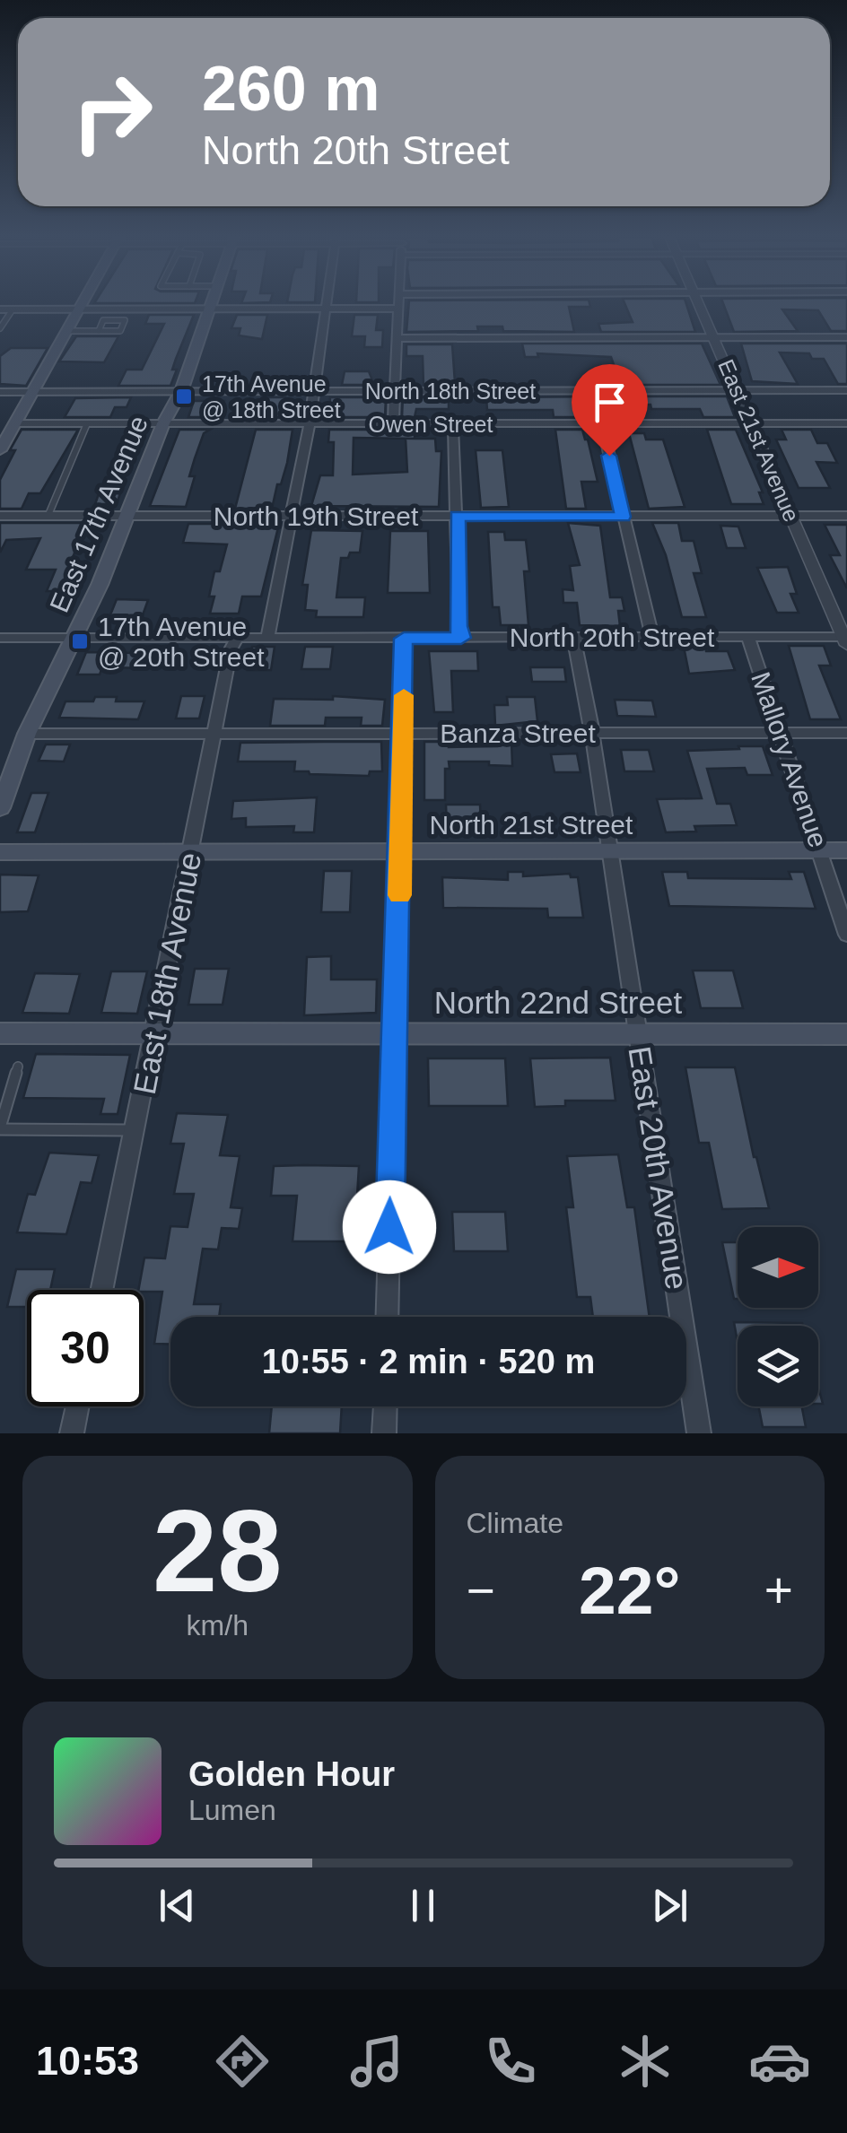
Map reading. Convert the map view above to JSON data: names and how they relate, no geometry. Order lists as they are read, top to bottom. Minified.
{"streets":{"main road":["East 17th Avenue","North 21st Street","North 22nd Street"],"street":["North 18th Street","Owen Street","East 21st Avenue","North 19th Street","North 20th Street","Banza Street","Mallory Avenue","East 18th Avenue","East 20th Avenue"]},"crossings":[["North 18th Street","East 21st Avenue"],["North 18th Street","East 17th Avenue"],["Owen Street","East 21st Avenue"],["Owen Street","East 17th Avenue"],["East 21st Avenue","North 19th Street"],["East 21st Avenue","North 20th Street"],["East 17th Avenue","North 19th Street"],["East 17th Avenue","North 20th Street"],["East 17th Avenue","Banza Street"],["North 20th Street","Mallory Avenue"],["North 20th Street","East 18th Avenue"],["North 20th Street","East 20th Avenue"],["Banza Street","Mallory Avenue"],["Banza Street","East 18th Avenue"],["Banza Street","East 20th Avenue"],["Mallory Avenue","North 21st Street"],["North 21st Street","East 18th Avenue"],["North 21st Street","East 20th Avenue"],["East 18th Avenue","North 22nd Street"],["North 22nd Street","East 20th Avenue"]],"places":{"transit":["17th Avenue @ 18th Street","17th Avenue @ 20th Street"]},"north":"right","page":{"turn":["260 m","North 20th Street"],"limit":"30","trip":"10:55 · 2 min · 520 m","tile":[["28","km/h"],"Climate"],"heat":["−","22°","+"],"song":["Golden Hour","Lumen"],"tabs":"10:53"}}
